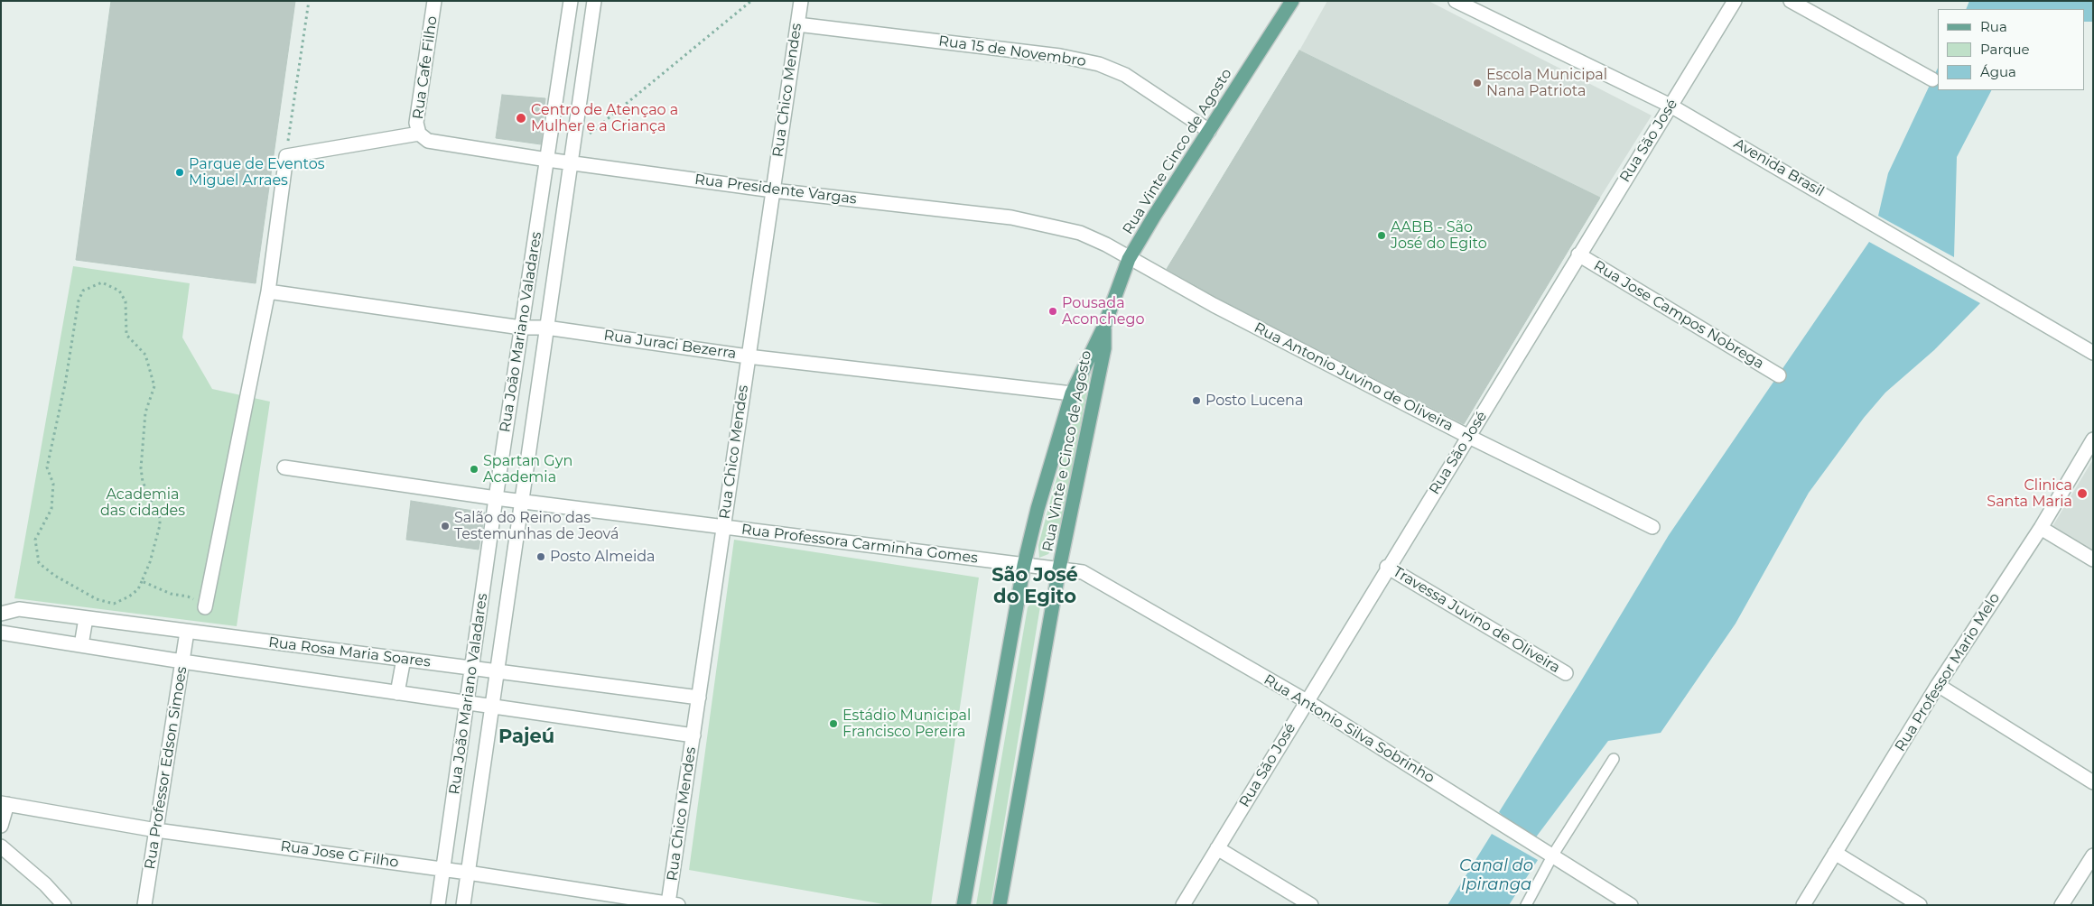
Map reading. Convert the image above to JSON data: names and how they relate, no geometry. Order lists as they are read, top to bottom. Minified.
{"streets":{"main road":["Rua Vinte Cinco de Agosto","Rua Vinte e Cinco de Agosto"],"street":["Rua 15 de Novembro","Rua Cafe Filho","Rua Chico Mendes","Rua São José","Avenida Brasil","Rua Presidente Vargas","Rua Jose Campos Nobrega","Rua João Mariano Valadares","Rua Juraci Bezerra","Rua Antonio Juvino de Oliveira","Rua Professora Carminha Gomes","Travessa Juvino de Oliveira","Rua Rosa Maria Soares","Rua Professor Mario Melo","Rua Antonio Silva Sobrinho","Rua Professor Edson Simoes","Rua Jose G Filho"]},"crossings":[["Rua 15 de Novembro","Rua Chico Mendes"],["Rua 15 de Novembro","Rua Vinte Cinco de Agosto"],["Rua Cafe Filho","Rua Presidente Vargas"],["Rua Chico Mendes","Rua Presidente Vargas"],["Rua Chico Mendes","Rua Juraci Bezerra"],["Rua Chico Mendes","Rua Professora Carminha Gomes"],["Rua Chico Mendes","Rua Rosa Maria Soares"],["Rua Chico Mendes","Rua Jose G Filho"],["Rua São José","Avenida Brasil"],["Rua São José","Rua Jose Campos Nobrega"],["Rua São José","Rua Antonio Juvino de Oliveira"],["Rua São José","Travessa Juvino de Oliveira"],["Rua São José","Rua Antonio Silva Sobrinho"],["Rua Vinte Cinco de Agosto","Rua Presidente Vargas"],["Rua Vinte Cinco de Agosto","Rua Antonio Juvino de Oliveira"],["Rua Vinte Cinco de Agosto","Rua Vinte e Cinco de Agosto"],["Rua Presidente Vargas","Rua João Mariano Valadares"],["Rua Presidente Vargas","Rua Antonio Juvino de Oliveira"],["Rua João Mariano Valadares","Rua Juraci Bezerra"],["Rua João Mariano Valadares","Rua Professora Carminha Gomes"],["Rua João Mariano Valadares","Rua Rosa Maria Soares"],["Rua João Mariano Valadares","Rua Jose G Filho"],["Rua Juraci Bezerra","Rua Vinte e Cinco de Agosto"],["Rua Vinte e Cinco de Agosto","Rua Professora Carminha Gomes"],["Rua Vinte e Cinco de Agosto","Rua Antonio Silva Sobrinho"],["Rua Professora Carminha Gomes","Rua Antonio Silva Sobrinho"],["Rua Rosa Maria Soares","Rua Professor Edson Simoes"],["Rua Professor Edson Simoes","Rua Jose G Filho"]],"districts":["São José do Egito","Pajeú"],"water":["Canal do Ipiranga"],"parks":["Academia das cidades"],"places":["Escola Municipal Nana Patriota","Centro de Atençao a Mulher e a Criança","Parque de Eventos Miguel Arraes","AABB - São José do Egito","Pousada Aconchego","Posto Lucena","Spartan Gyn Academia","Clinica Santa Maria","Salão do Reino das Testemunhas de Jeová","Posto Almeida","Estádio Municipal Francisco Pereira"],"legend":["Rua","Parque","Água"]}
